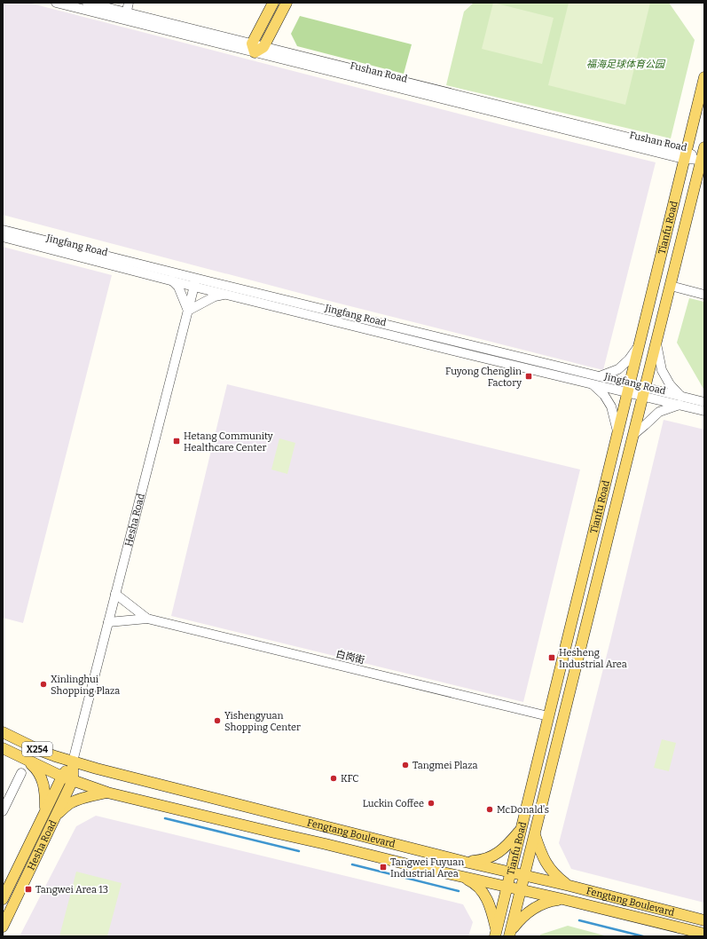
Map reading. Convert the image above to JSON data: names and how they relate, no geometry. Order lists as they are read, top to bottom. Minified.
{"streets":{"main road":["Tianfu Road","Hesha Road","X254","Fengtang Boulevard"],"street":["Fushan Road","Jingfang Road","白岗街"]},"crossings":[["Fushan Road","Tianfu Road"],["Tianfu Road","Jingfang Road"],["Tianfu Road","白岗街"],["Tianfu Road","Fengtang Boulevard"],["Jingfang Road","Hesha Road"],["Hesha Road","X254"],["Hesha Road","Fengtang Boulevard"],["X254","Fengtang Boulevard"]],"parks":["福海足球体育公园"],"places":{"transit":["Fuyong Chenglin Factory","Hetang Community Healthcare Center","Hesheng Industrial Area","Tangwei Fuyuan Industrial Area","Tangwei Area 13"],"other":["Xinlinghui Shopping Plaza","Yishengyuan Shopping Center","Tangmei Plaza","KFC","Luckin Coffee","McDonald's"]}}
